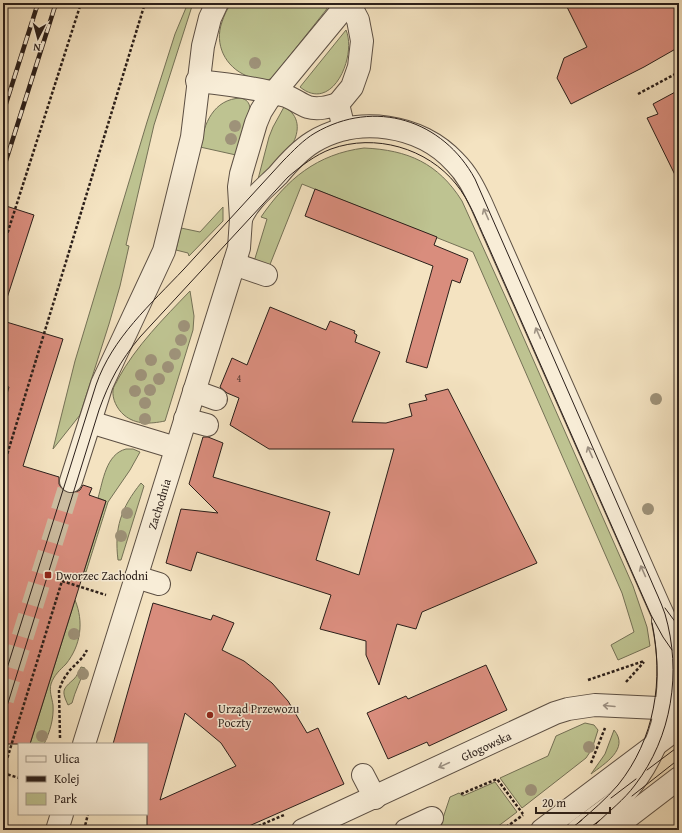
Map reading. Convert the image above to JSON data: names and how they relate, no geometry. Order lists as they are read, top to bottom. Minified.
{"streets":{"street":["Zachodnia","Głogowska"]},"places":{"transit":["Dworzec Zachodni"],"other":["Urząd Przewozu Poczty"]},"house_numbers":["4"],"legend":["Ulica","Kolej","Park"],"scale_bar":"20 m","north":"bottom"}
